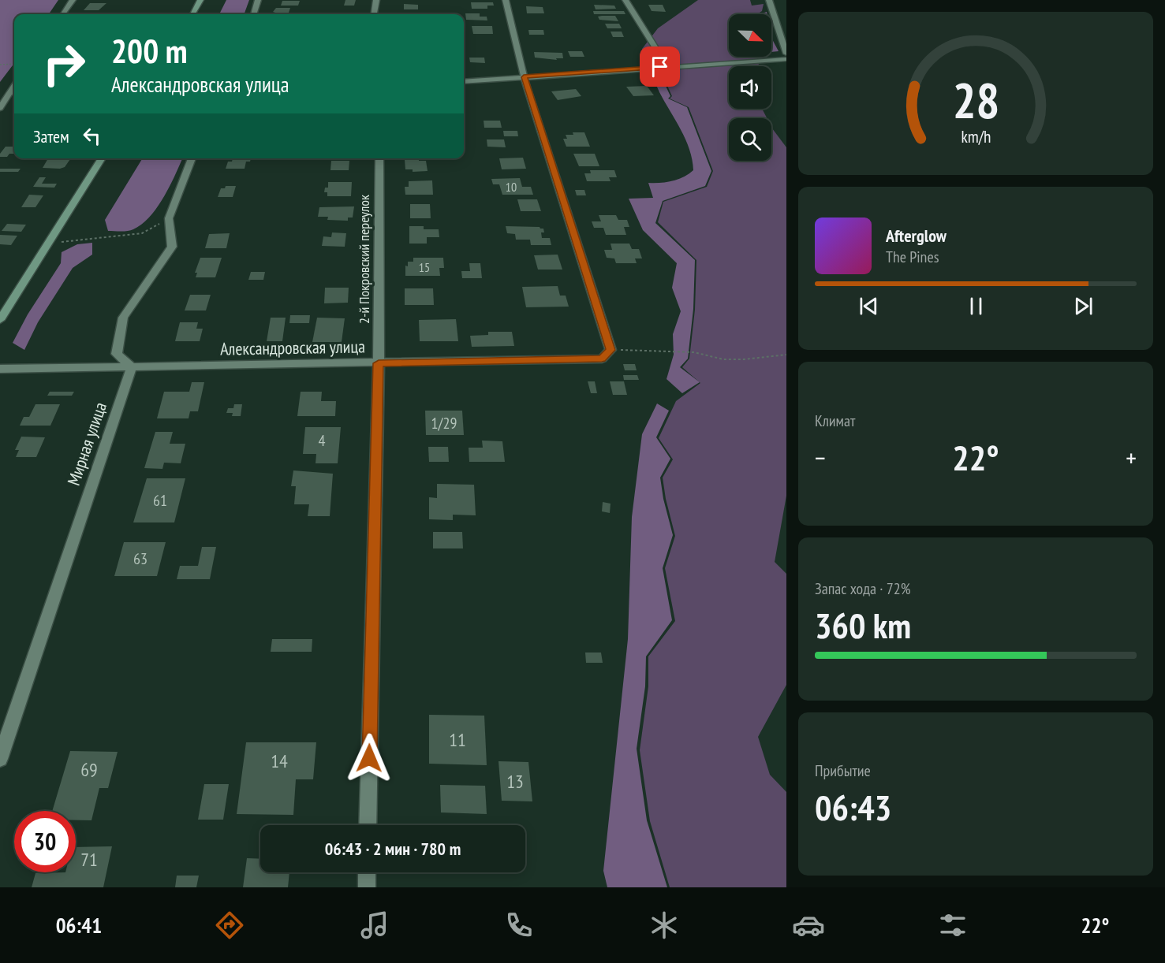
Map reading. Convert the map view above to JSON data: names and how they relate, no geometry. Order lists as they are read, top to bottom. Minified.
{"streets":{"street":["2-й Покровский переулок","Александровская улица","Мирная улица"]},"crossings":[["2-й Покровский переулок","Александровская улица"],["Александровская улица","Мирная улица"]],"house_numbers":["10","15","1/29","4","61","63","11","14","69","13","71"],"north":"bottom right","page":{"turn":["200 m","Александровская улица"],"then":"Затем","song":["Afterglow","The Pines"],"tile":["Климат",["Запас хода · 72%","360 km"],["Прибытие","06:43"]],"heat":["−","22°","+"],"limit":"30","trip":"06:43 · 2 мин · 780 m","tabs":["06:41","22°"],"gauge":["28","km/h"]}}
